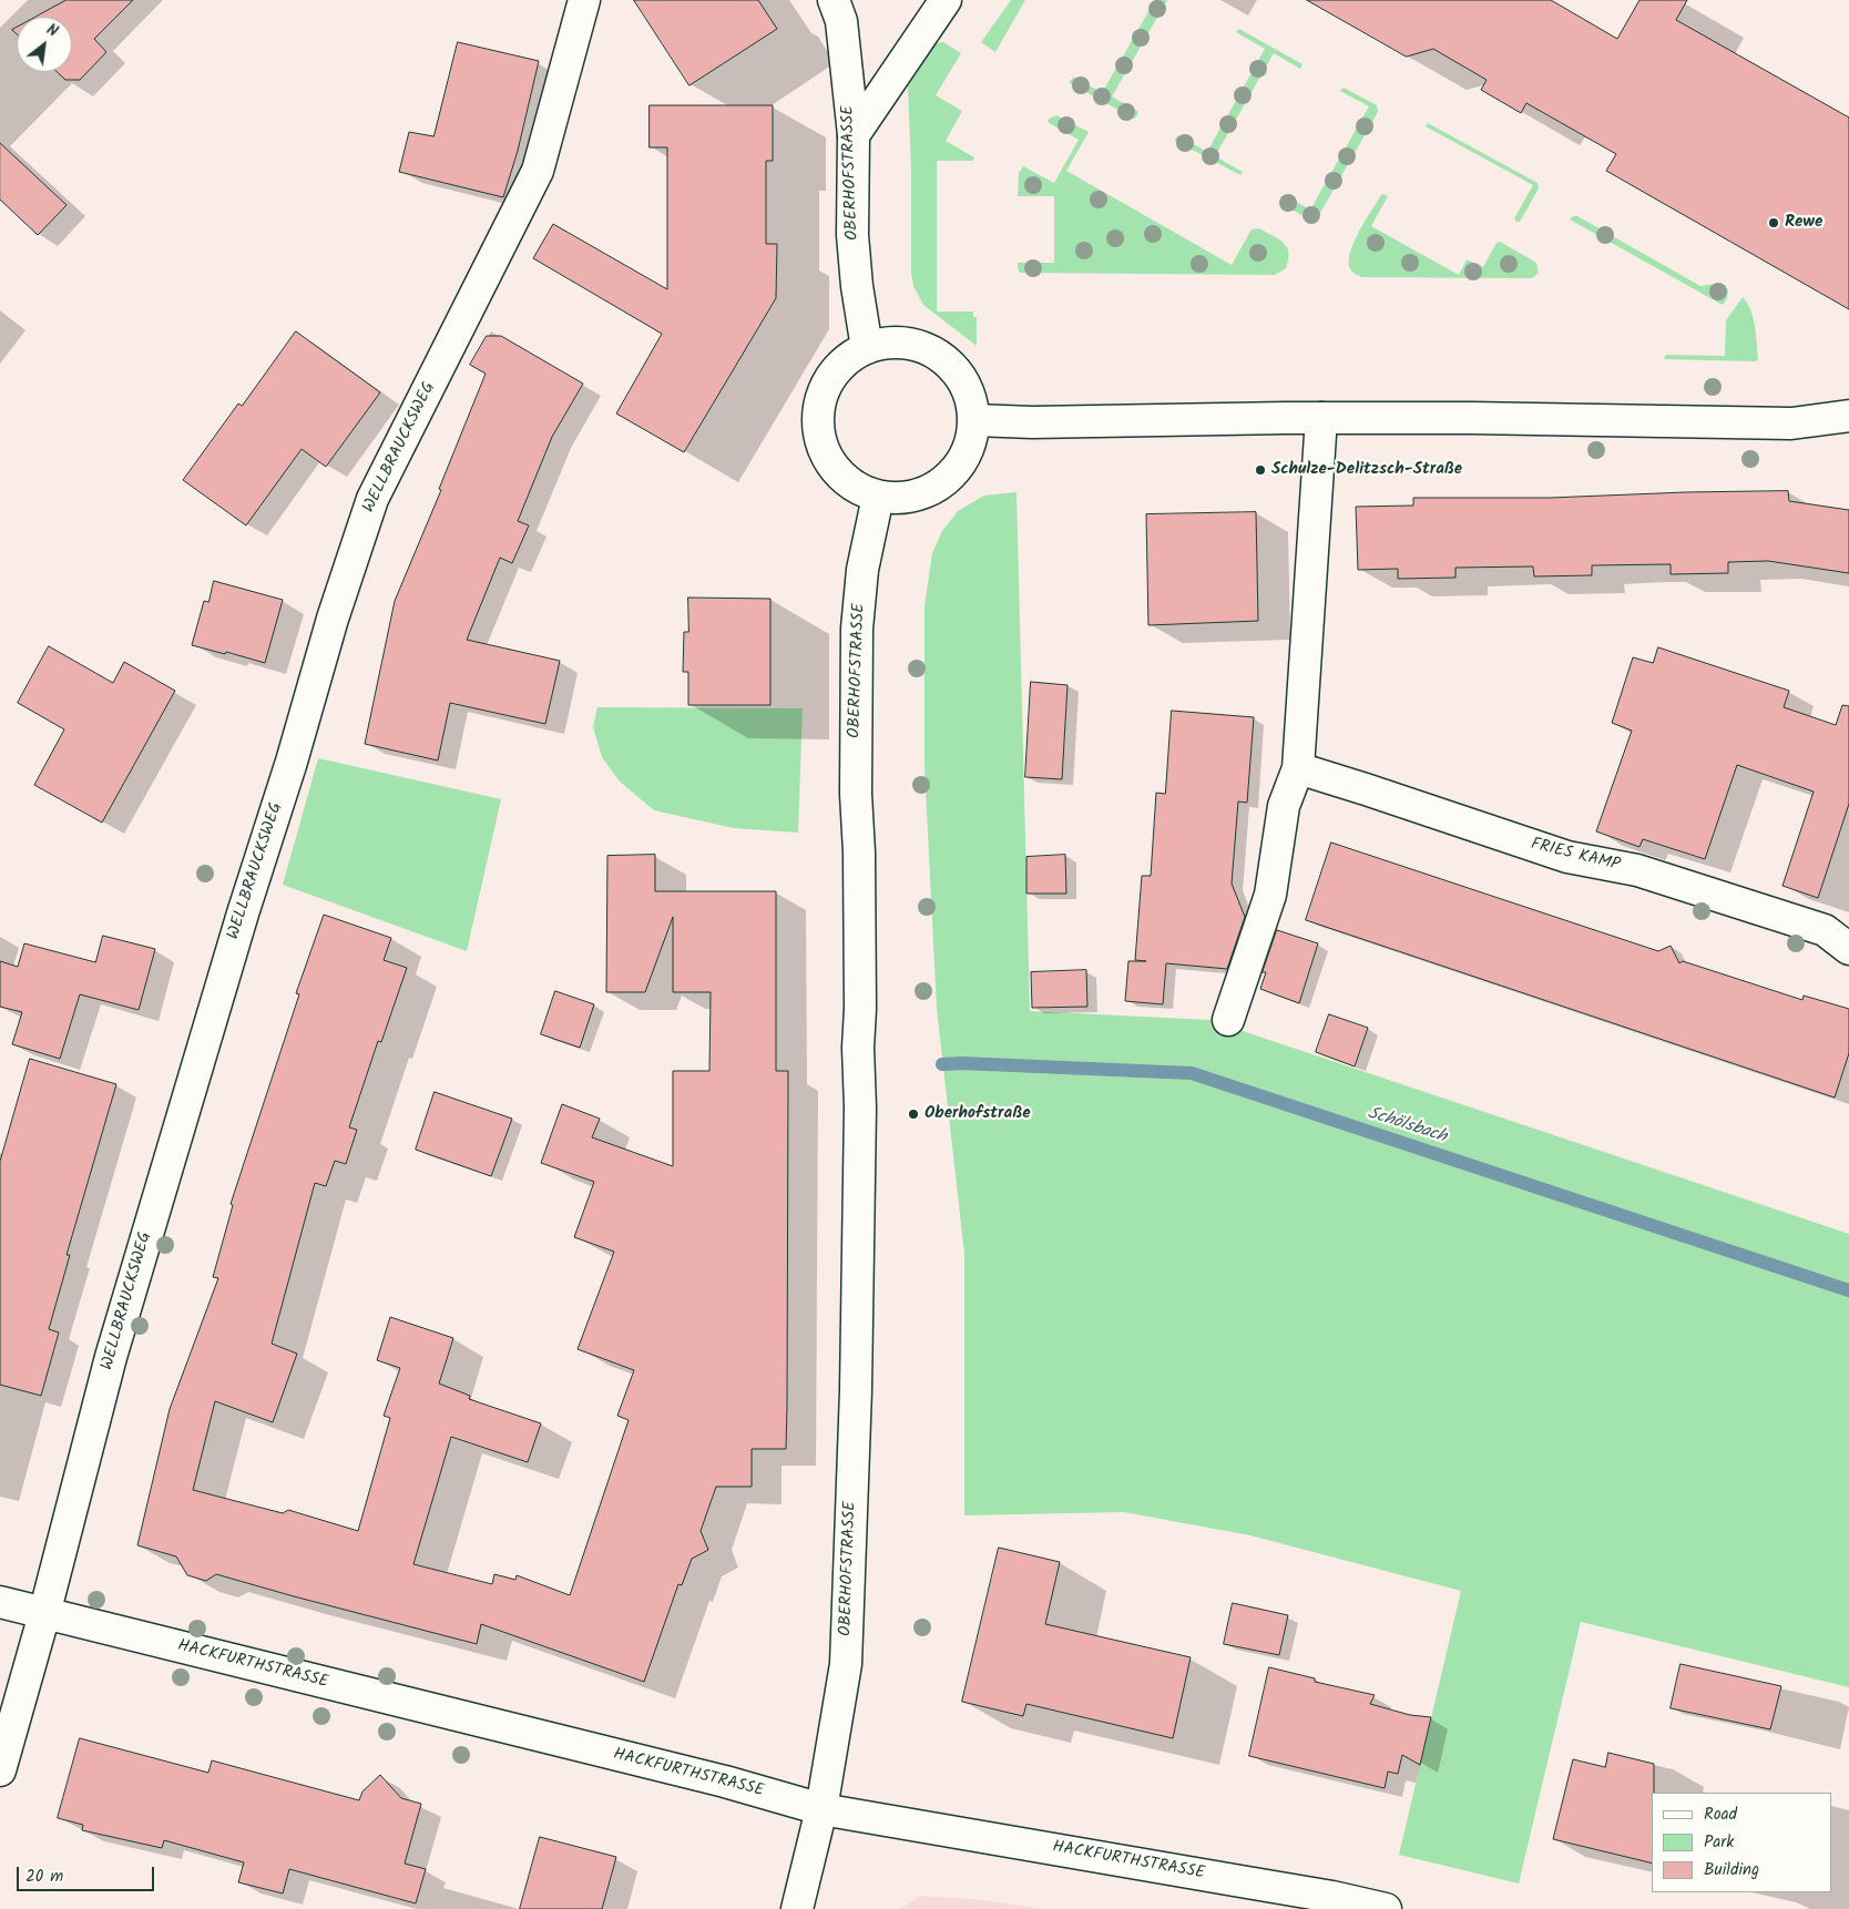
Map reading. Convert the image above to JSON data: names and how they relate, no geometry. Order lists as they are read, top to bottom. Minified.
{"streets":{"street":["OBERHOFSTRASSE","WELLBRAUCKSWEG","FRIES KAMP","HACKFURTHSTRASSE"]},"crossings":[["OBERHOFSTRASSE","HACKFURTHSTRASSE"],["WELLBRAUCKSWEG","HACKFURTHSTRASSE"]],"water":["Schölsbach"],"places":["Rewe","Schulze-Delitzsch-Straße","Oberhofstraße"],"legend":["Road","Park","Building"],"scale_bar":"20 m","north":"top right"}
